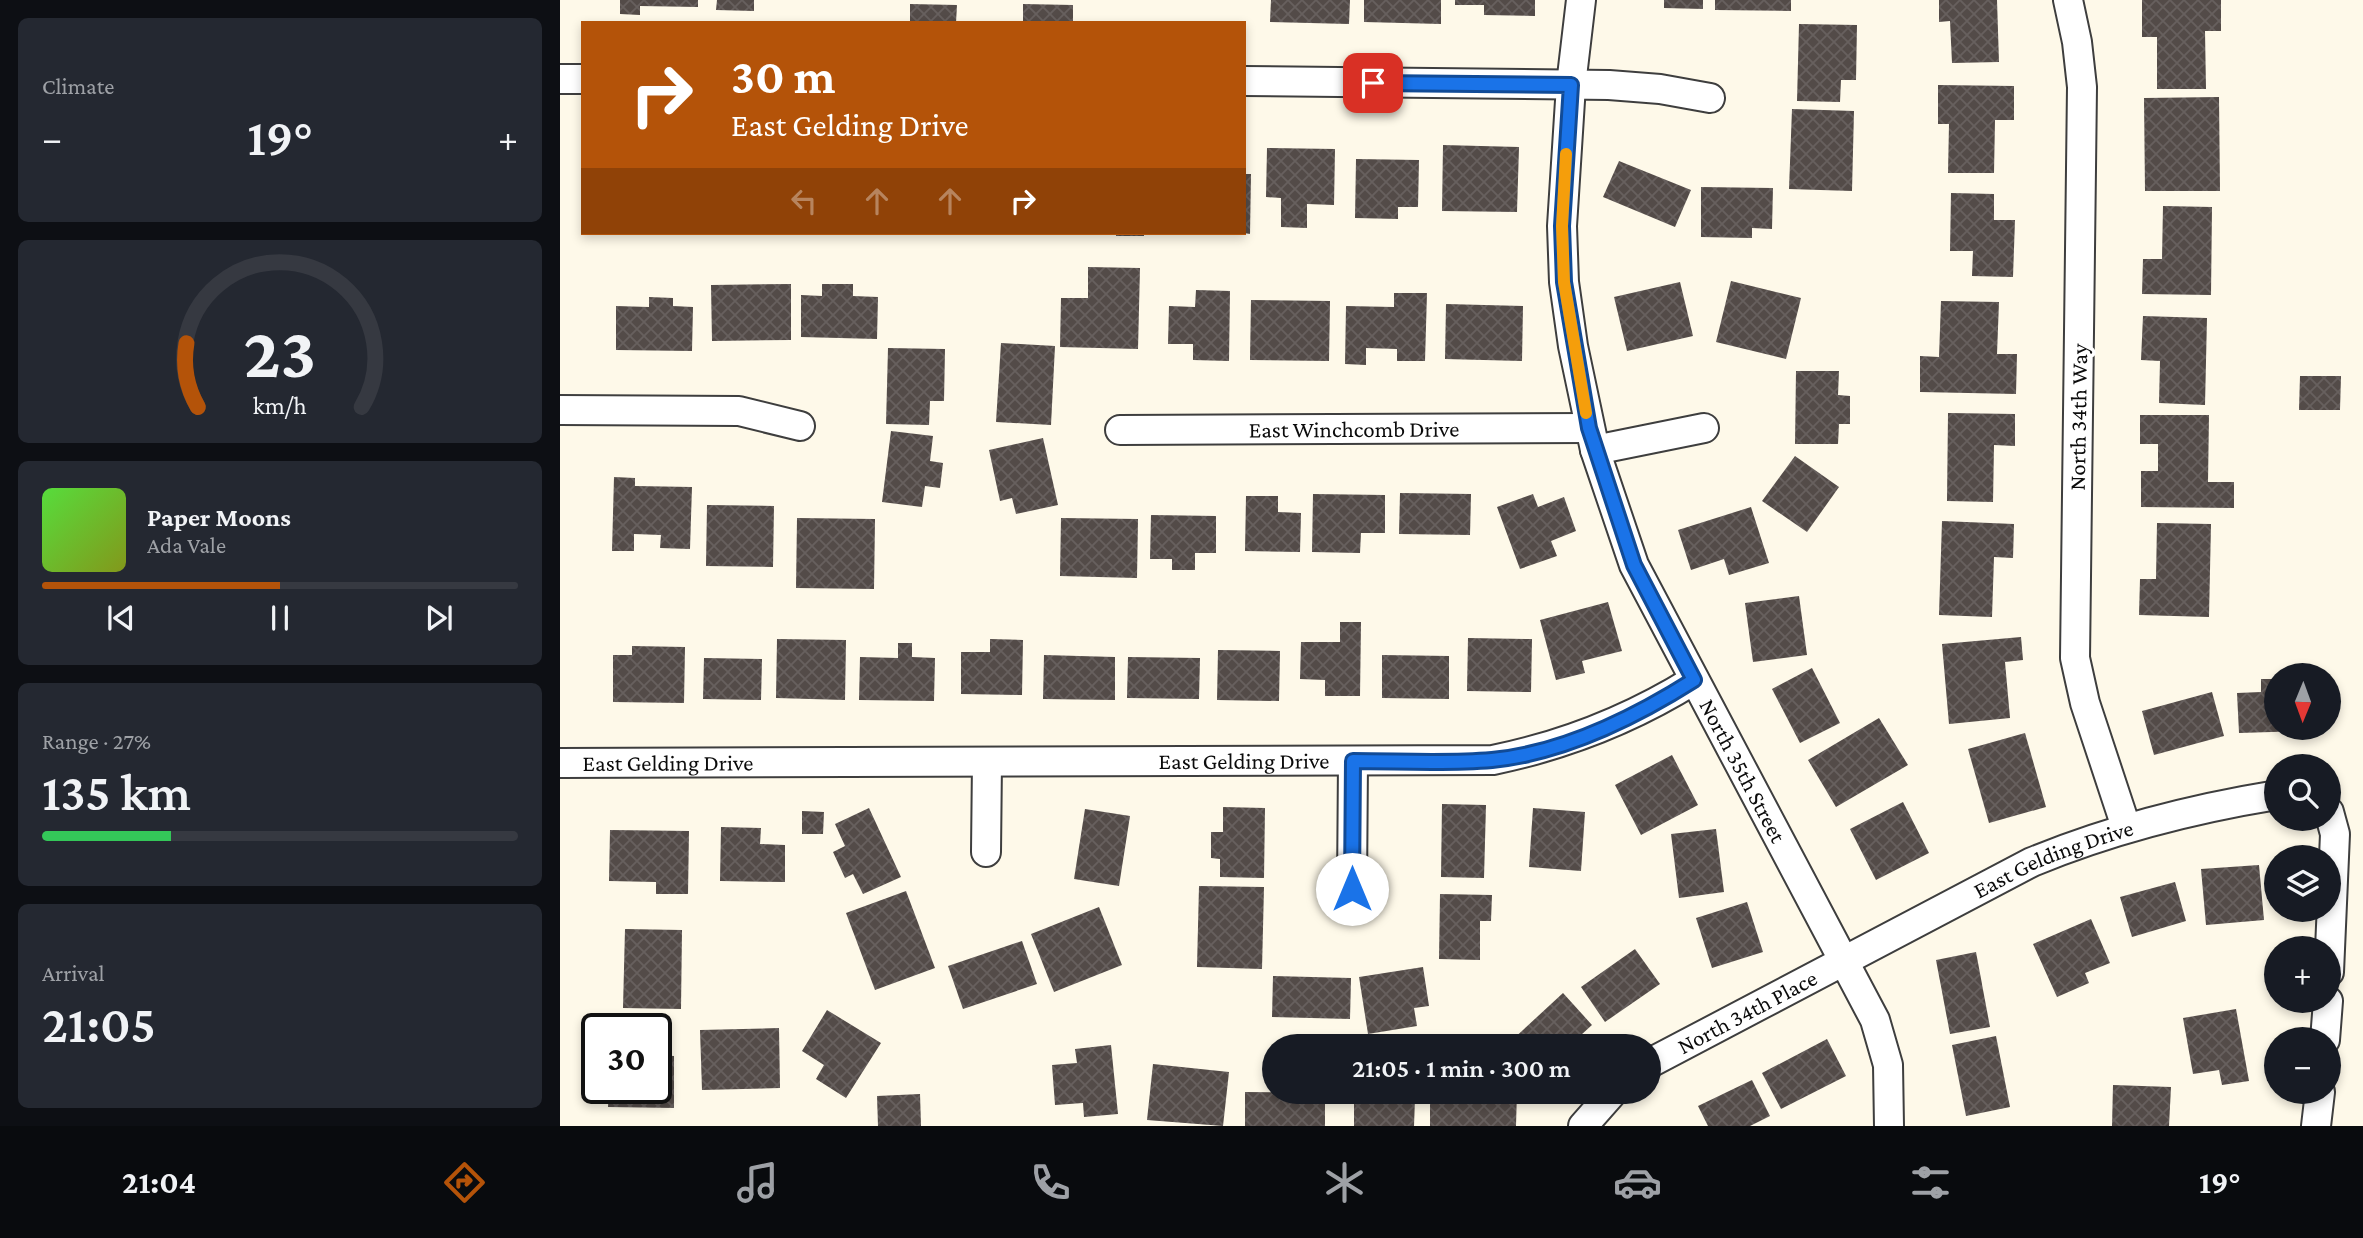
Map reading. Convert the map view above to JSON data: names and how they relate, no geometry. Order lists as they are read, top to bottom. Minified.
{"streets":{"street":["North 34th Way","East Winchcomb Drive","East Gelding Drive","North 35th Street","North 34th Place"]},"crossings":[["North 34th Way","East Gelding Drive"],["East Winchcomb Drive","North 35th Street"],["East Gelding Drive","North 35th Street"],["East Gelding Drive","North 34th Place"],["North 35th Street","North 34th Place"]],"north":"bottom","page":{"tile":["Climate",["Range · 27%","135 km"],["Arrival","21:05"]],"turn":["30 m","East Gelding Drive"],"heat":["−","19°","+"],"song":["Paper Moons","Ada Vale"],"map_buttons":["+","−"],"limit":"30","trip":"21:05 · 1 min · 300 m","tabs":["21:04","19°"],"gauge":["23","km/h"]}}
